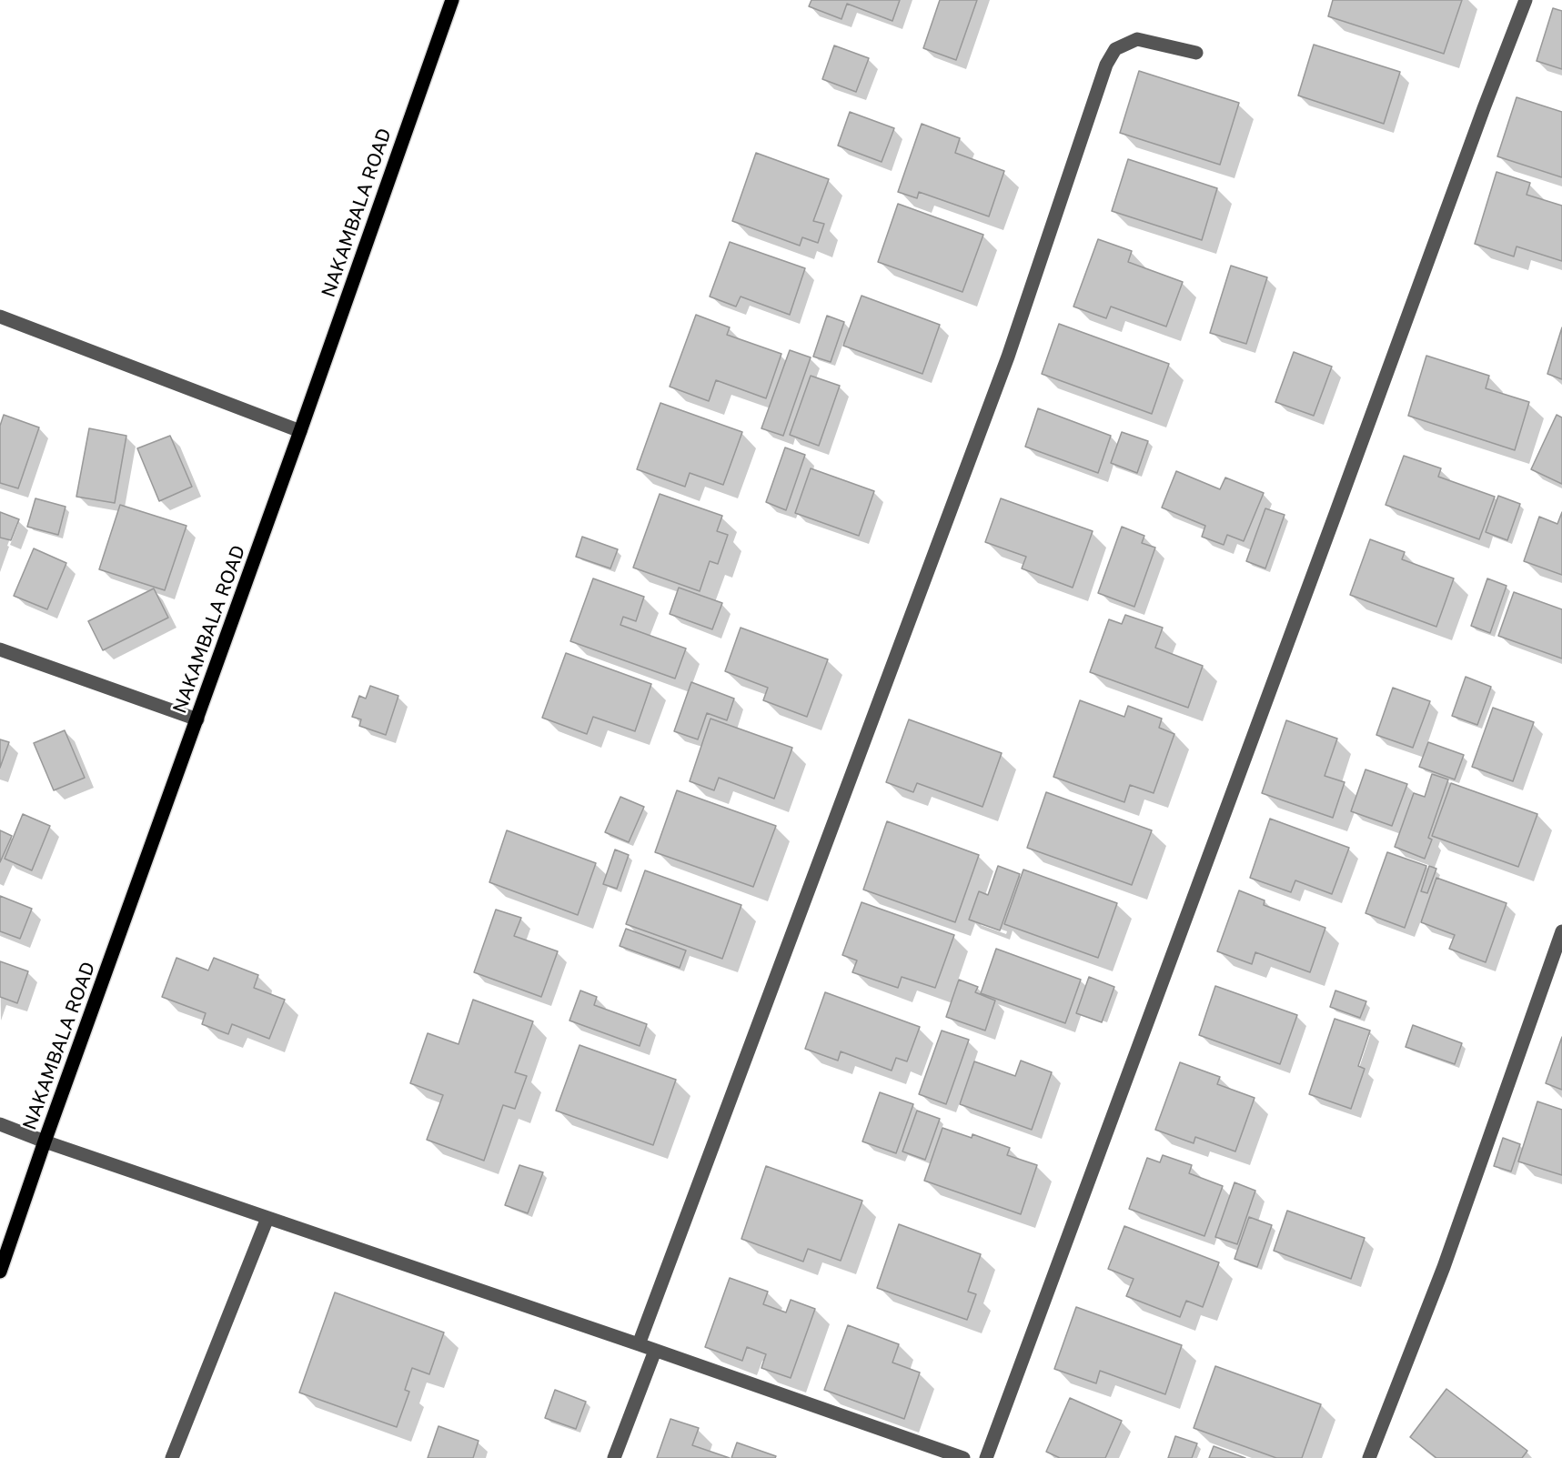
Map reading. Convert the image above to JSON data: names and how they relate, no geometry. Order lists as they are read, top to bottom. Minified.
{"streets":{"main road":["NAKAMBALA ROAD"]}}
